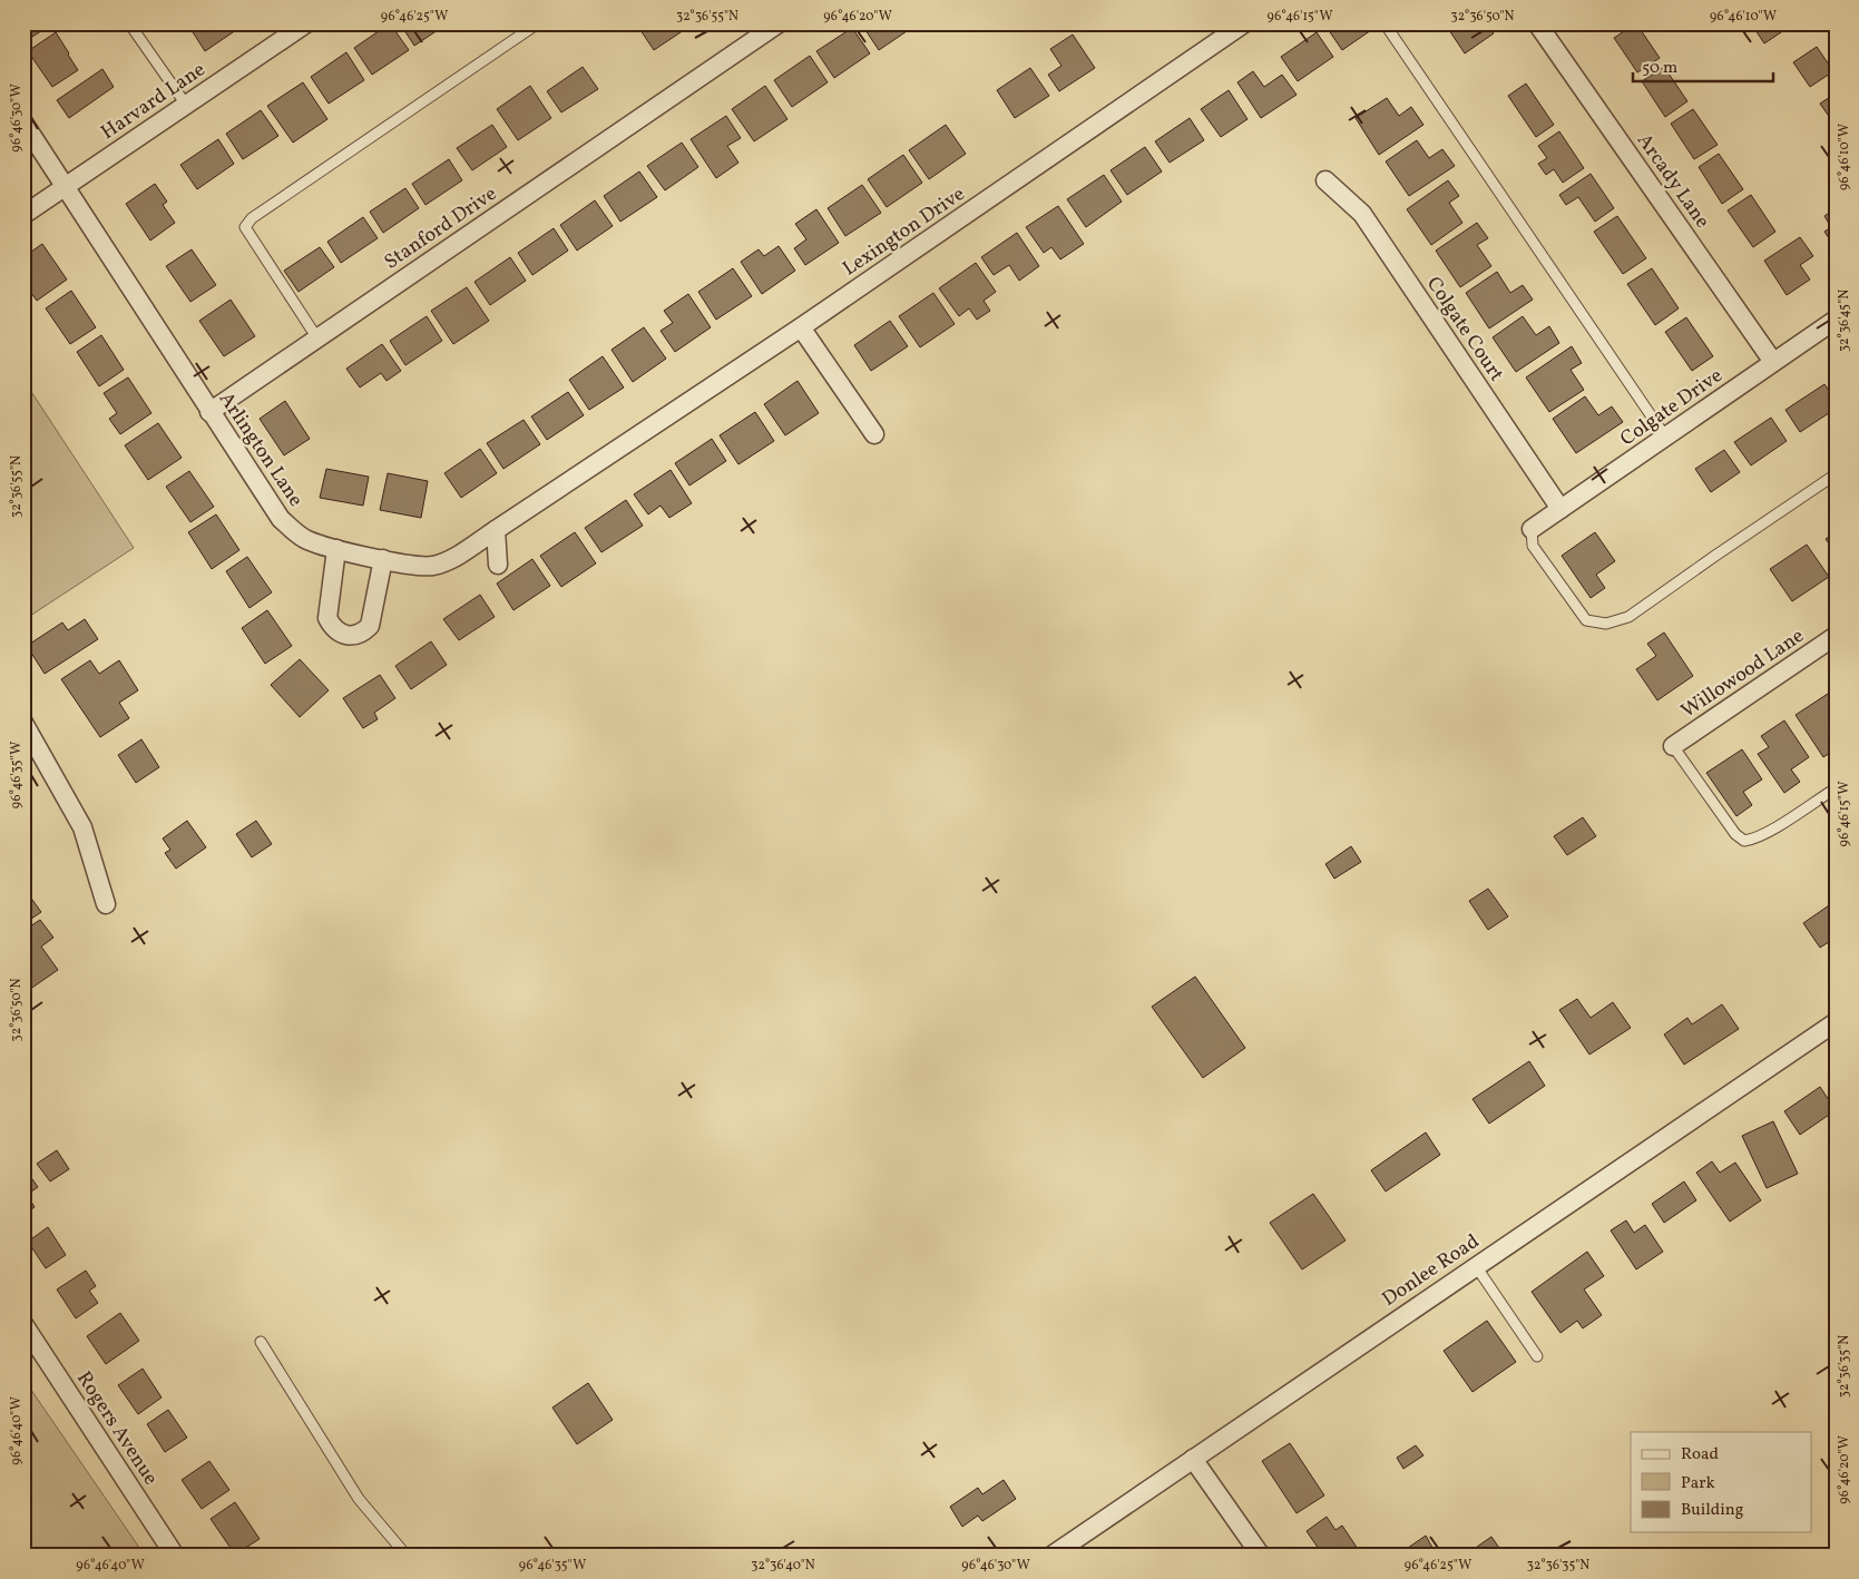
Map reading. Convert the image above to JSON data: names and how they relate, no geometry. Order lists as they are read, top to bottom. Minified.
{"streets":{"street":["Harvard Lane","Arcady Lane","Stanford Drive","Lexington Drive","Colgate Court","Colgate Drive","Arlington Lane","Willowood Lane","Donlee Road","Rogers Avenue"]},"crossings":[["Harvard Lane","Arlington Lane"],["Arcady Lane","Colgate Drive"],["Stanford Drive","Arlington Lane"],["Lexington Drive","Arlington Lane"],["Colgate Court","Colgate Drive"]],"legend":["Road","Park","Building"],"scale_bar":"50 m","coordinates":["96°46'25\"W","32°36'55\"N","96°46'20\"W","96°46'15\"W","32°36'50\"N","96°46'10\"W","96°46'30\"W","32°36'45\"N","96°46'35\"W","32°36'35\"N","96°46'40\"W","32°36'40\"N"]}
